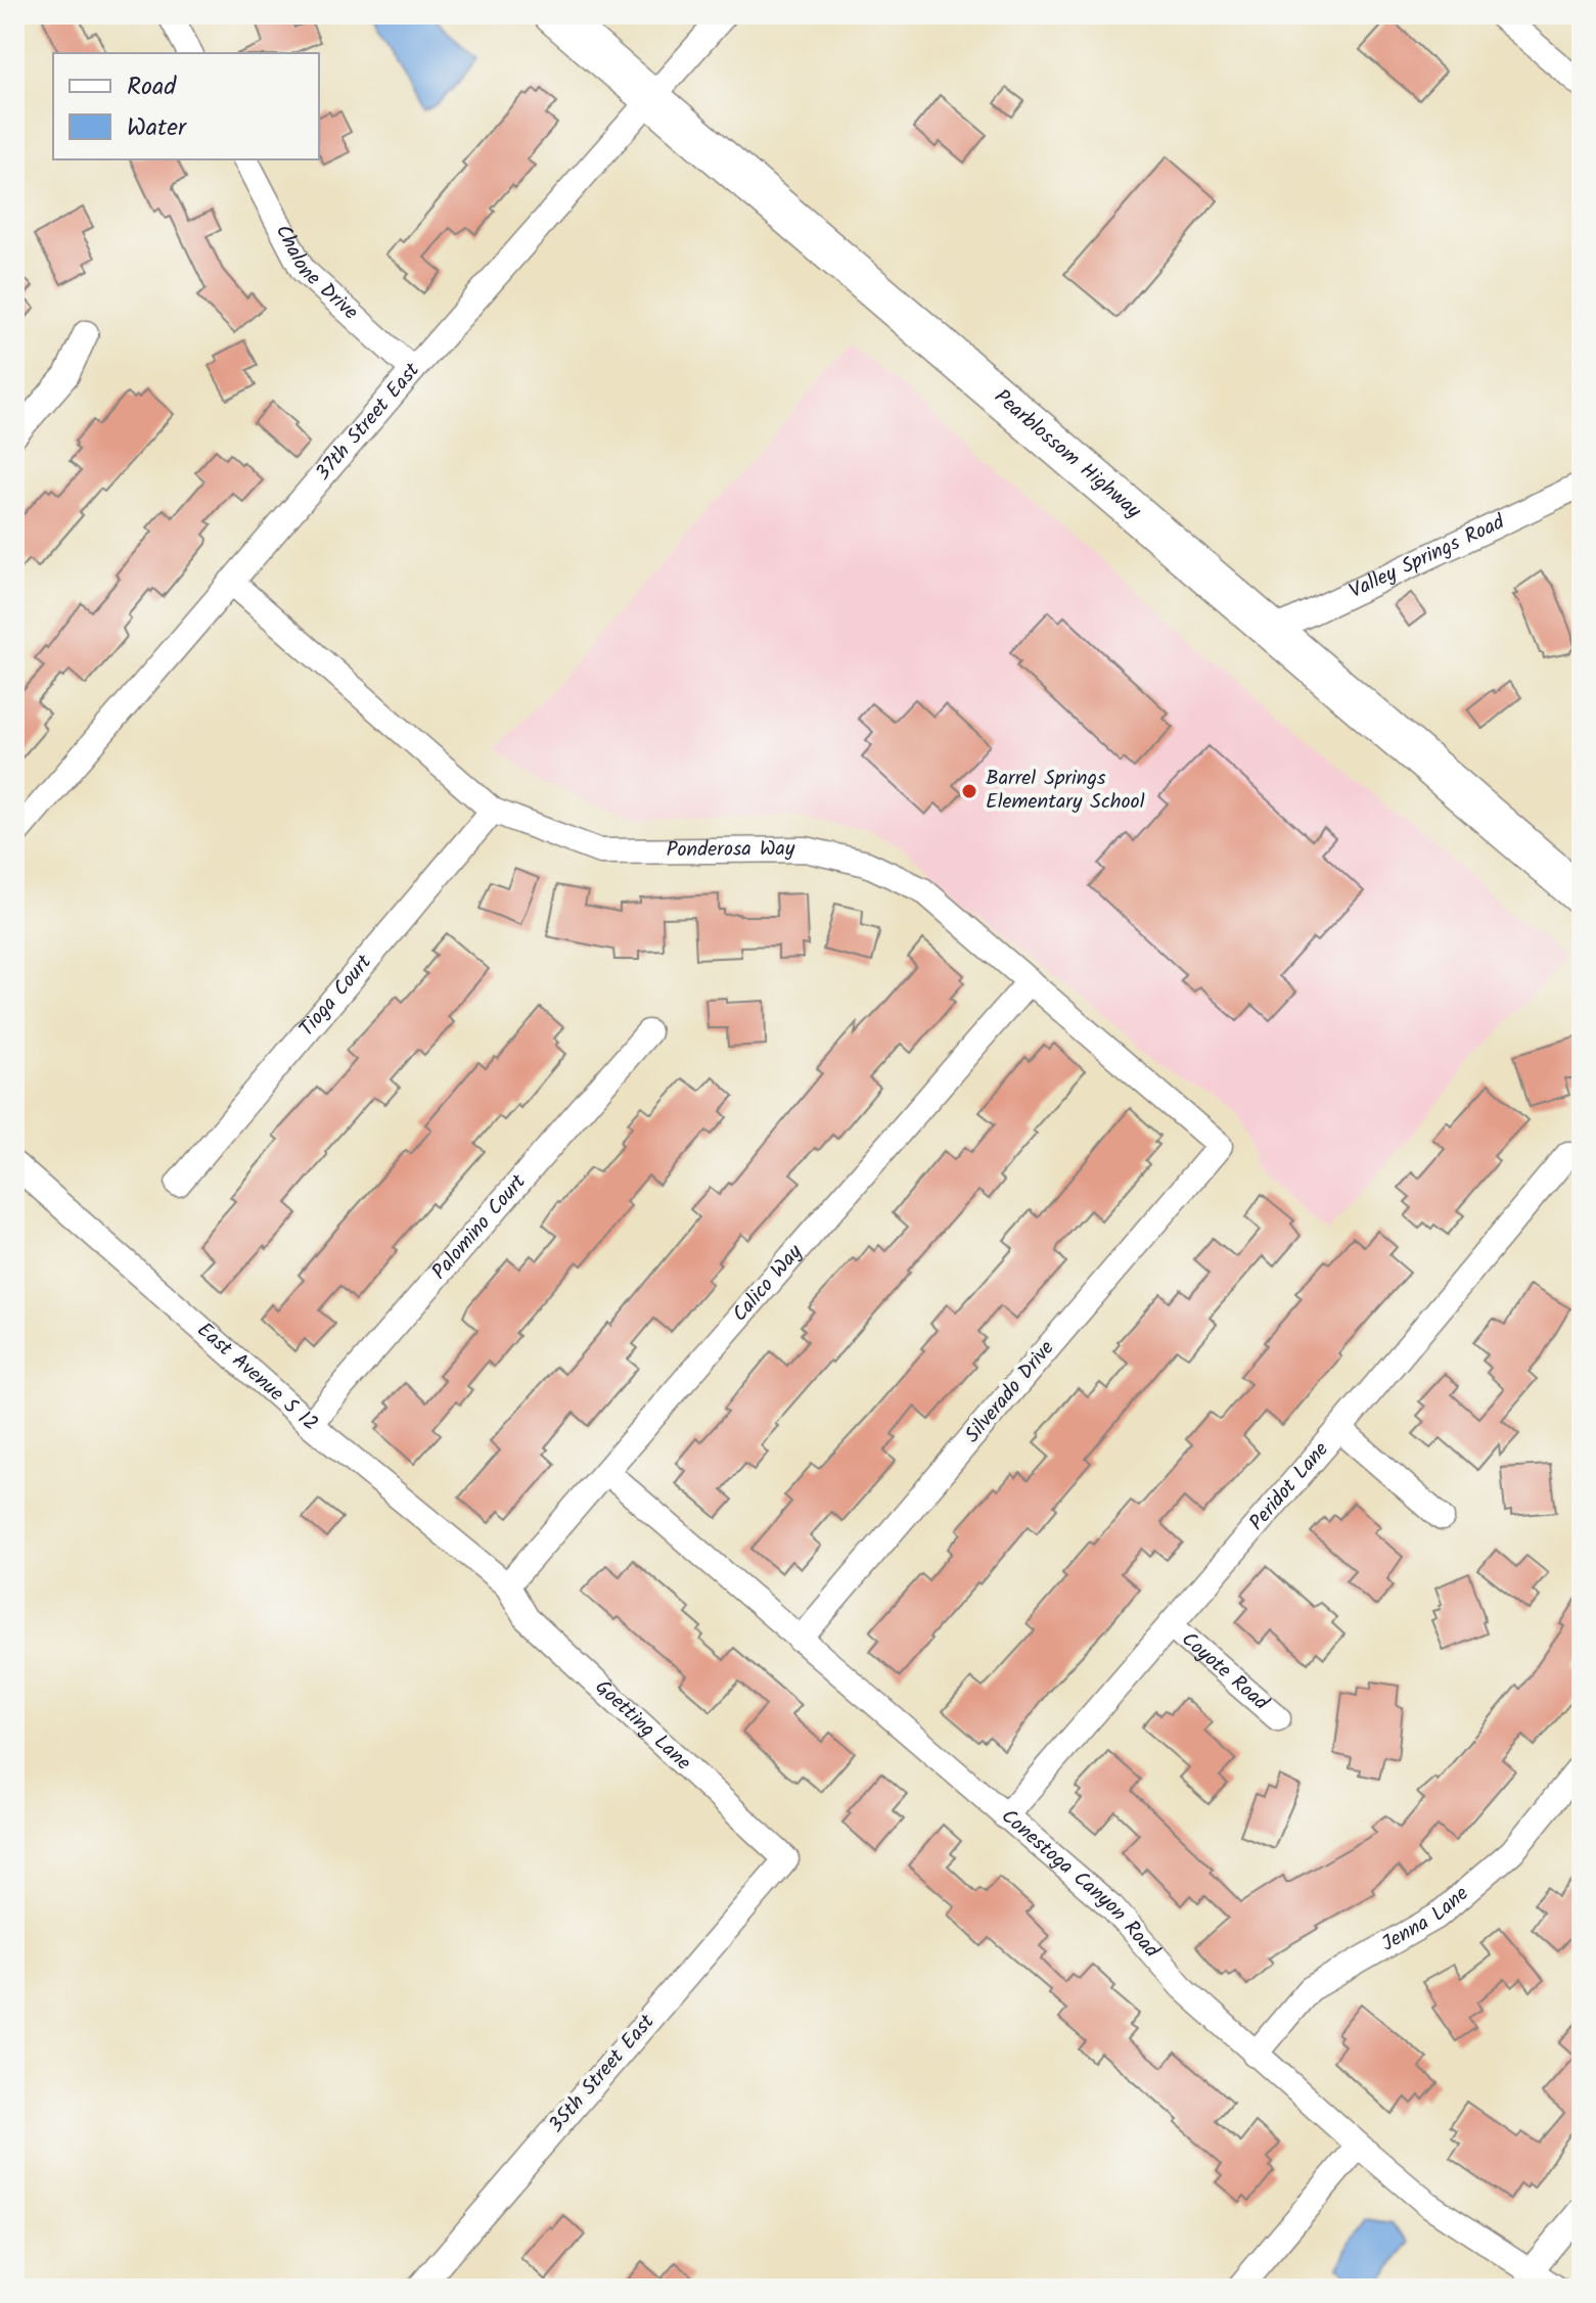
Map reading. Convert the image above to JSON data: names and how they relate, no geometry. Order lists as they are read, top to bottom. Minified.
{"streets":{"main road":["Pearblossom Highway"],"street":["Chalone Drive","37th Street East","Valley Springs Road","Ponderosa Way","Tioga Court","Palomino Court","Calico Way","East Avenue S 12","Silverado Drive","Peridot Lane","Coyote Road","Goetting Lane","Conestoga Canyon Road","Jenna Lane","35th Street East"]},"crossings":[["Chalone Drive","37th Street East"],["37th Street East","Pearblossom Highway"],["37th Street East","Ponderosa Way"],["Pearblossom Highway","Valley Springs Road"],["Ponderosa Way","Tioga Court"],["Ponderosa Way","Calico Way"],["Ponderosa Way","Silverado Drive"],["Palomino Court","East Avenue S 12"],["Calico Way","East Avenue S 12"],["Calico Way","Goetting Lane"],["Calico Way","Conestoga Canyon Road"],["East Avenue S 12","Goetting Lane"],["Silverado Drive","Conestoga Canyon Road"],["Peridot Lane","Coyote Road"],["Peridot Lane","Conestoga Canyon Road"],["Goetting Lane","35th Street East"],["Conestoga Canyon Road","Jenna Lane"]],"places":["Barrel Springs Elementary School"],"legend":["Road","Water"]}
